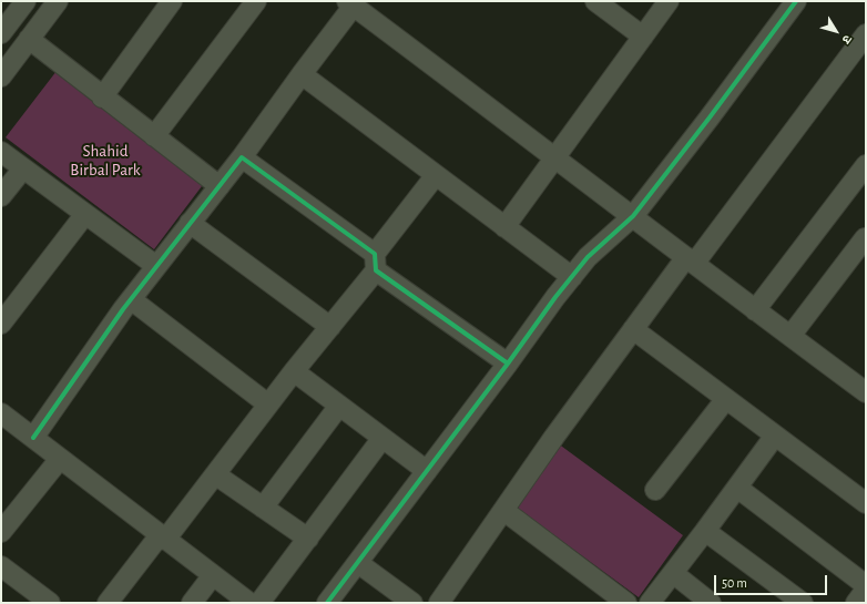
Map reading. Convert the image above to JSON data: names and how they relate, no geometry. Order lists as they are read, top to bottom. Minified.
{"parks":["Shahid Birbal Park"],"scale_bar":"50 m","north":"bottom right"}
